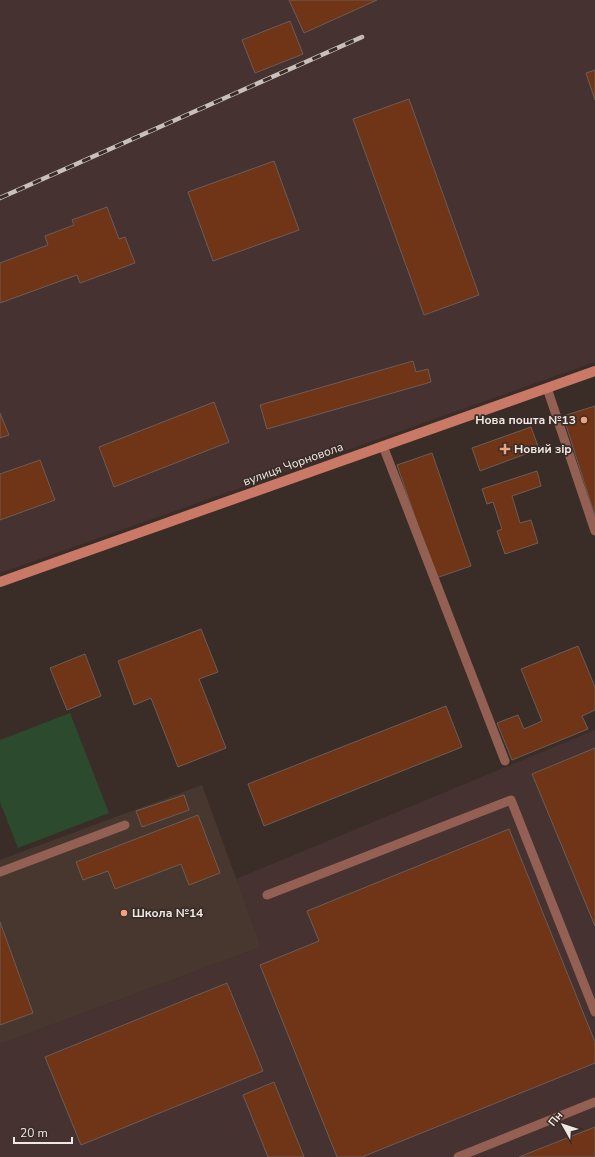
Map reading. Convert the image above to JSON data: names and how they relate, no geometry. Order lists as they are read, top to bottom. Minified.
{"streets":{"street":["вулиця Чорновола"]},"places":{"other":["Нова пошта №13","Школа №14"],"health":["Новий зір"]},"scale_bar":"20 m","north":"top left"}
